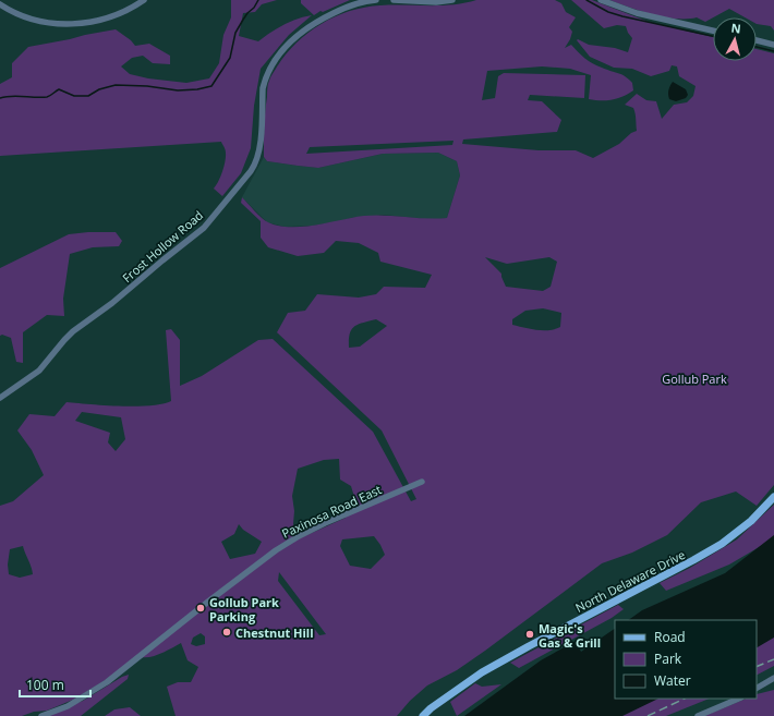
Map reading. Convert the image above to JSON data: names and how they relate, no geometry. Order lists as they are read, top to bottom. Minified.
{"streets":{"main road":["North Delaware Drive"],"street":["Frost Hollow Road","Paxinosa Road East"]},"parks":["Gollub Park"],"places":["Gollub Park Parking","Chestnut Hill","Magic's Gas & Grill"],"legend":["Road","Park","Water"],"scale_bar":"100 m","north":"top"}
